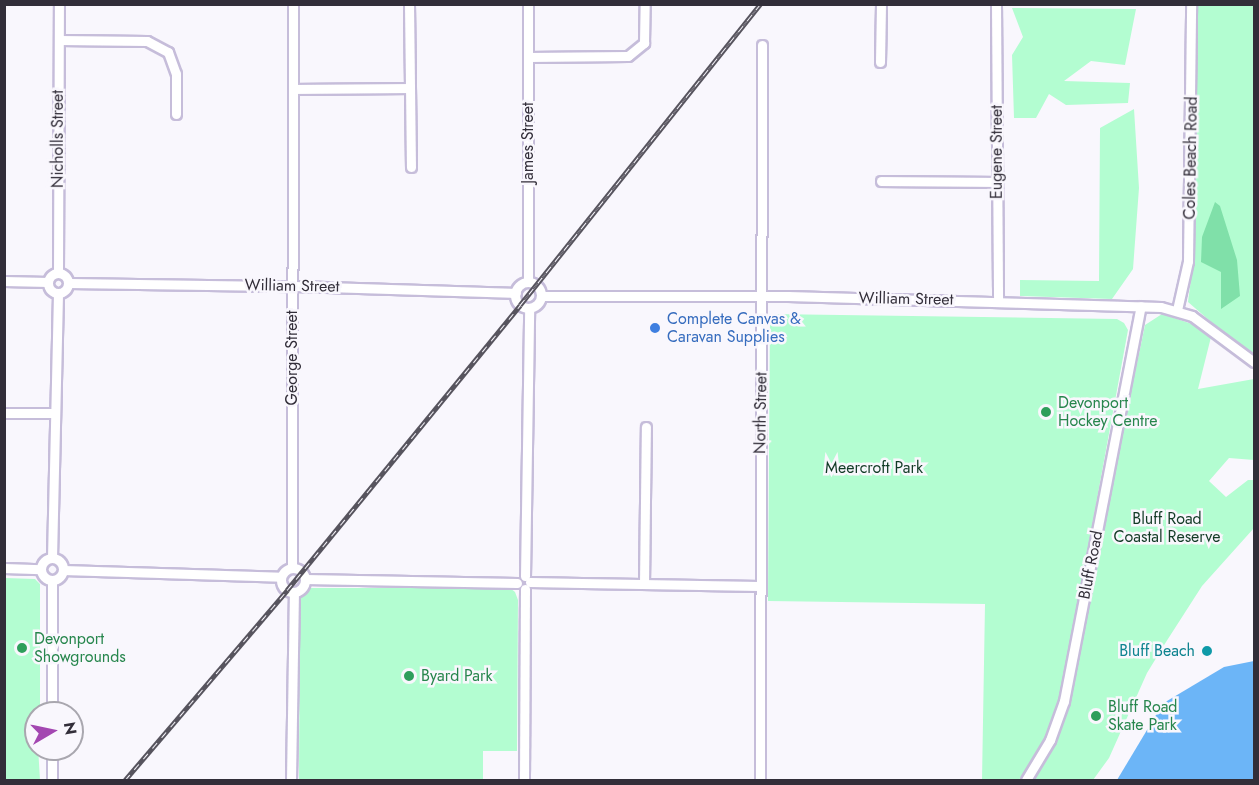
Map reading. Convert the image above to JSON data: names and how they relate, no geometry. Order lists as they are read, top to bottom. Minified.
{"streets":{"street":["Nicholls Street","James Street","Eugene Street","Coles Beach Road","William Street","George Street","North Street","Bluff Road"]},"crossings":[["Nicholls Street","William Street"],["James Street","William Street"],["Eugene Street","William Street"],["Coles Beach Road","William Street"],["William Street","George Street"],["William Street","North Street"],["William Street","Bluff Road"]],"parks":["Meercroft Park","Bluff Road Coastal Reserve"],"places":["Complete Canvas & Caravan Supplies","Devonport Hockey Centre","Devonport Showgrounds","Bluff Beach","Byard Park","Bluff Road Skate Park"],"north":"right"}
